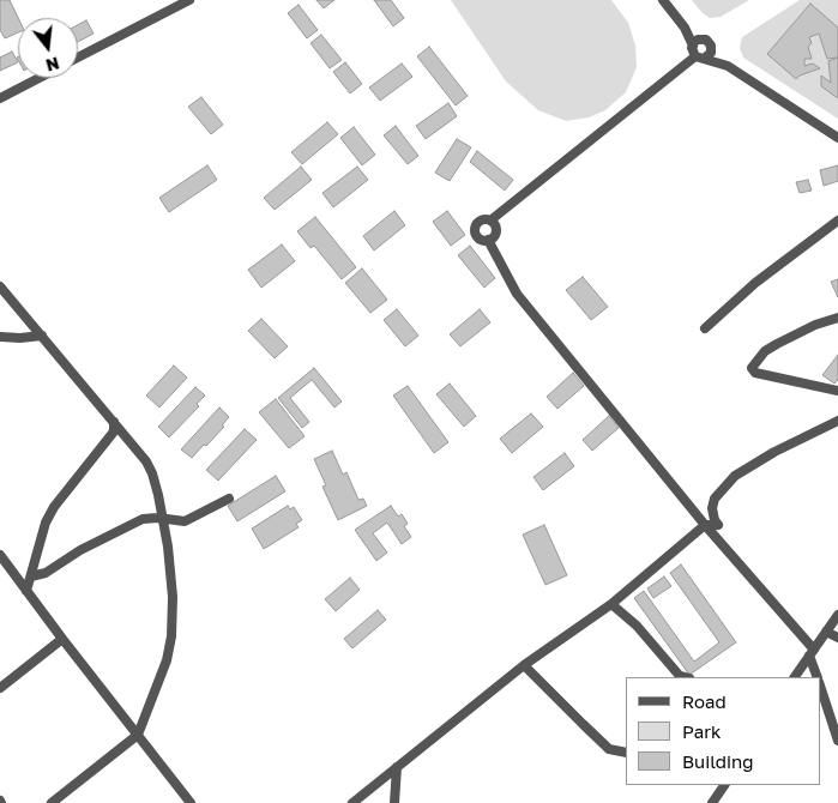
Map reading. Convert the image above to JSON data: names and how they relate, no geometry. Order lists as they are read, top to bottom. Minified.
{"legend":["Road","Park","Building"],"north":"bottom"}
